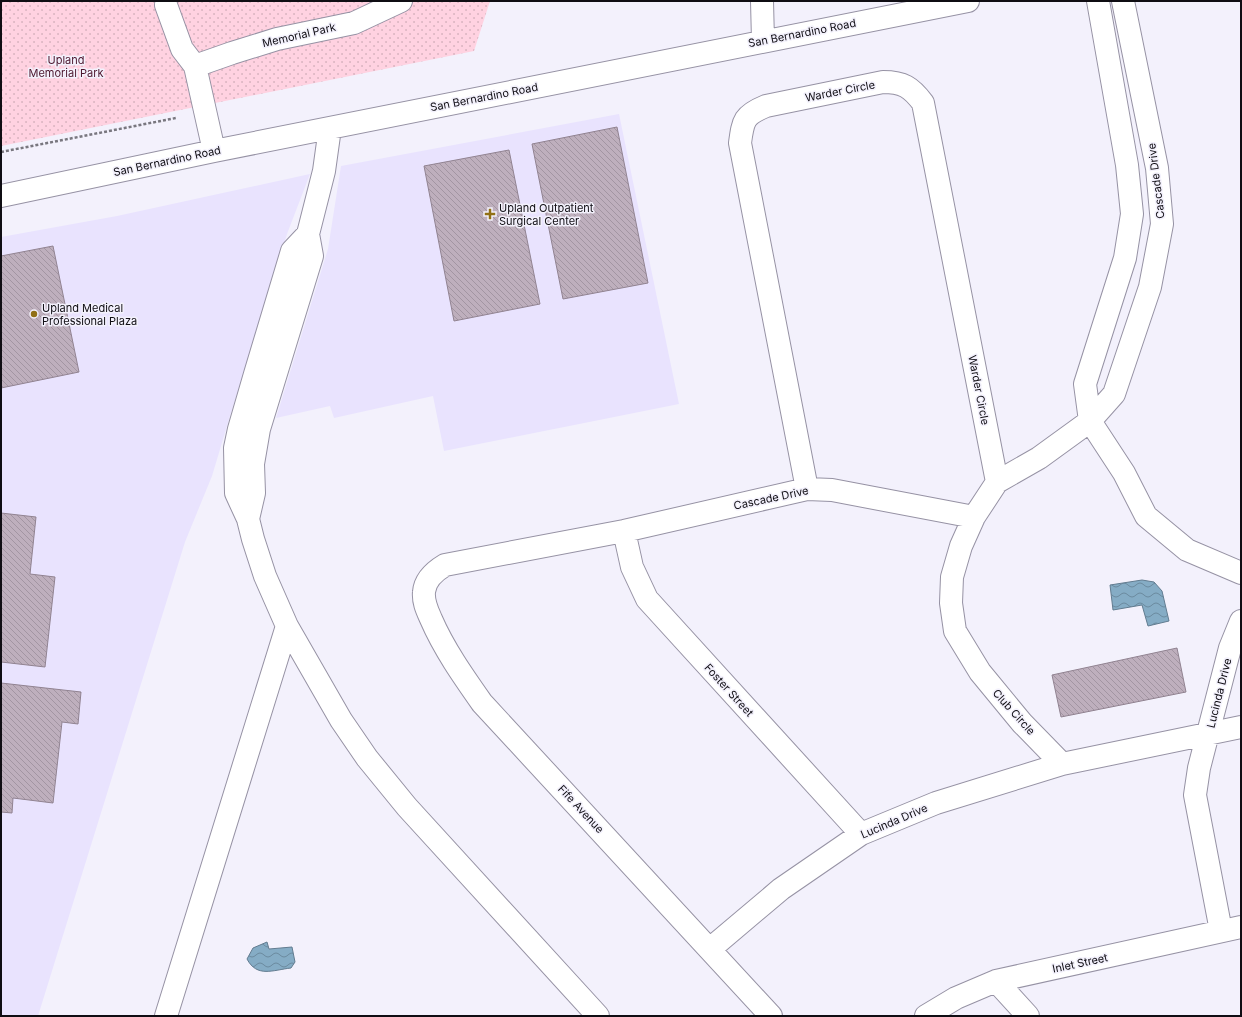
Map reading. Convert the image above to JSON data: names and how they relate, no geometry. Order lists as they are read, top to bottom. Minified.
{"streets":{"street":["San Bernardino Road","Memorial Park","Warder Circle","Cascade Drive","Foster Street","Lucinda Drive","Club Circle","Fife Avenue","Inlet Street"]},"crossings":[["Warder Circle","Cascade Drive"],["Cascade Drive","Foster Street"],["Cascade Drive","Club Circle"],["Cascade Drive","Fife Avenue"],["Foster Street","Lucinda Drive"],["Lucinda Drive","Club Circle"],["Lucinda Drive","Fife Avenue"]],"parks":["Upland Memorial Park"],"places":{"health":["Upland Outpatient Surgical Center"],"other":["Upland Medical Professional Plaza"]}}
